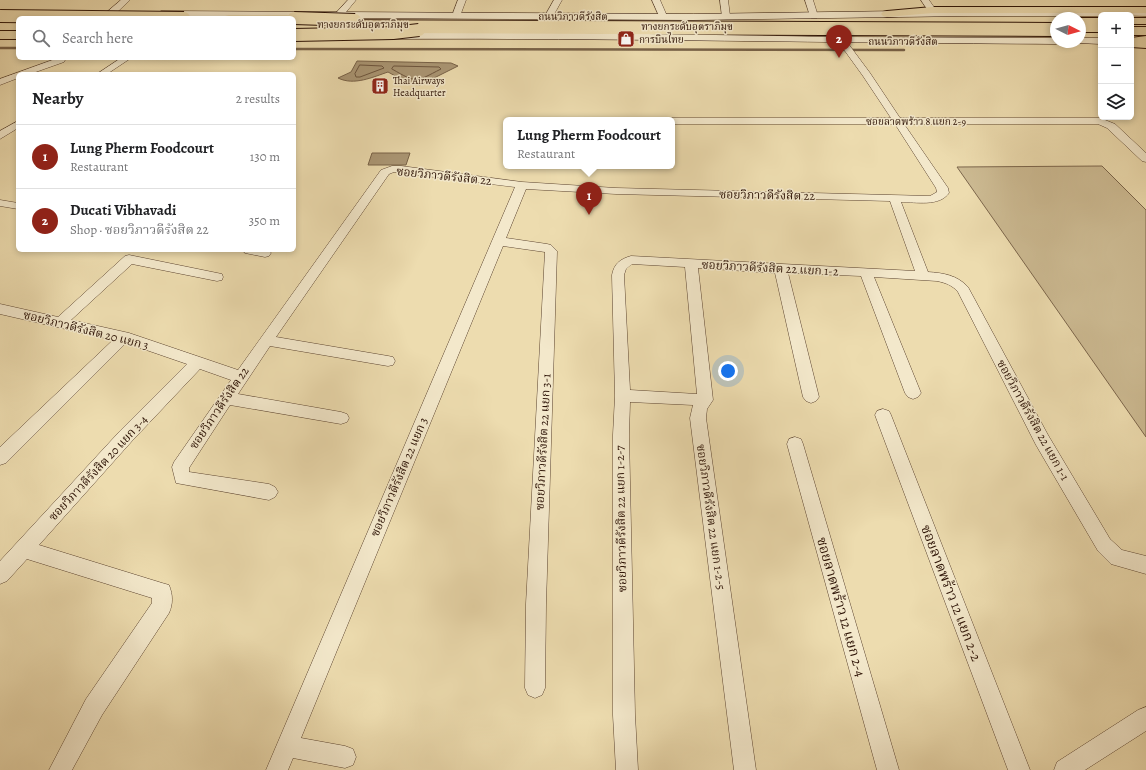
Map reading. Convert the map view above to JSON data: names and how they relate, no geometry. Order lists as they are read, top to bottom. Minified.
{"streets":{"main road":["ถนนวิภาวดีรังสิต","ทางยกระดับอุตราภิมุข"],"street":["ซอยลาดพร้าว 8 แยก 2-9","ซอยวิภาวดีรังสิต 22","ซอยวิภาวดีรังสิต 22 แยก 1-2","ซอยวิภาวดีรังสิต 20 แยก 3","ซอยวิภาวดีรังสิต 22 แยก 1-1","ซอยวิภาวดีรังสิต 22 แยก 3-1","ซอยวิภาวดีรังสิต 20 แยก 3-4","ซอยวิภาวดีรังสิต 22 แยก 3","ซอยวิภาวดีรังสิต 22 แยก 1-2-5","ซอยวิภาวดีรังสิต 22 แยก 1-2-7","ซอยลาดพร้าว 12 แยก 2-2","ซอยลาดพร้าว 12 แยก 2-4"]},"crossings":[["ถนนวิภาวดีรังสิต","ซอยวิภาวดีรังสิต 22"],["ซอยลาดพร้าว 8 แยก 2-9","ซอยวิภาวดีรังสิต 22"],["ซอยวิภาวดีรังสิต 22","ซอยวิภาวดีรังสิต 20 แยก 3"],["ซอยวิภาวดีรังสิต 22","ซอยวิภาวดีรังสิต 22 แยก 3"],["ซอยวิภาวดีรังสิต 22 แยก 1-2","ซอยวิภาวดีรังสิต 22 แยก 1-1"],["ซอยวิภาวดีรังสิต 22 แยก 1-2","ซอยวิภาวดีรังสิต 22 แยก 1-2-5"],["ซอยวิภาวดีรังสิต 22 แยก 1-2","ซอยวิภาวดีรังสิต 22 แยก 1-2-7"],["ซอยวิภาวดีรังสิต 20 แยก 3","ซอยวิภาวดีรังสิต 20 แยก 3-4"],["ซอยวิภาวดีรังสิต 22 แยก 3-1","ซอยวิภาวดีรังสิต 22 แยก 3"]],"places":{"shop":["การบินไทย"],"building":["Thai Airways Headquarter"]},"north":"right","page":{"map_buttons":["+","−"],"search":"Search here","pins":["2","1"],"heading":["Nearby","2 results"],"popup":["Lung Pherm Foodcourt","Restaurant"],"list":[{"mark":"1","name":"Lung Pherm Foodcourt","note":"Restaurant","value":"130 m"},{"mark":"2","name":"Ducati Vibhavadi","note":"Shop · ซอยวิภาวดีรังสิต 22","value":"350 m"}]}}
